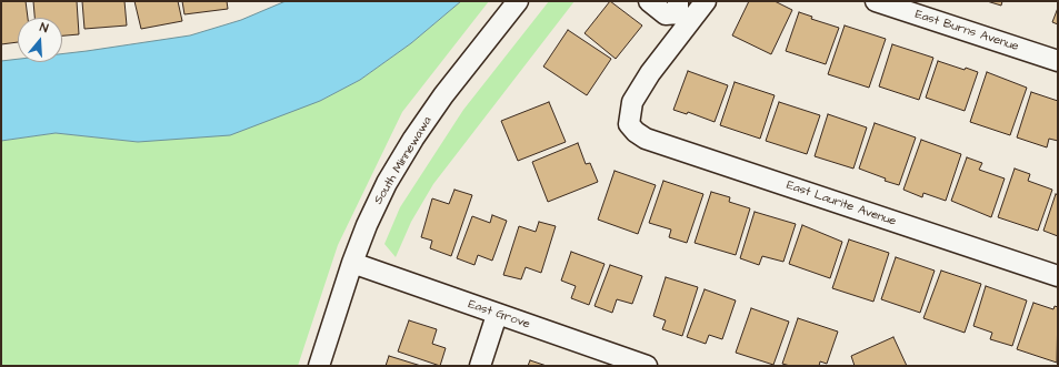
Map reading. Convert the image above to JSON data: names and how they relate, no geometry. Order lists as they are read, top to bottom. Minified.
{"streets":{"street":["East Burns Avenue","South Minnewawa","East Laurite Avenue","East Grove"]},"crossings":[["South Minnewawa","East Grove"]],"north":"top"}
